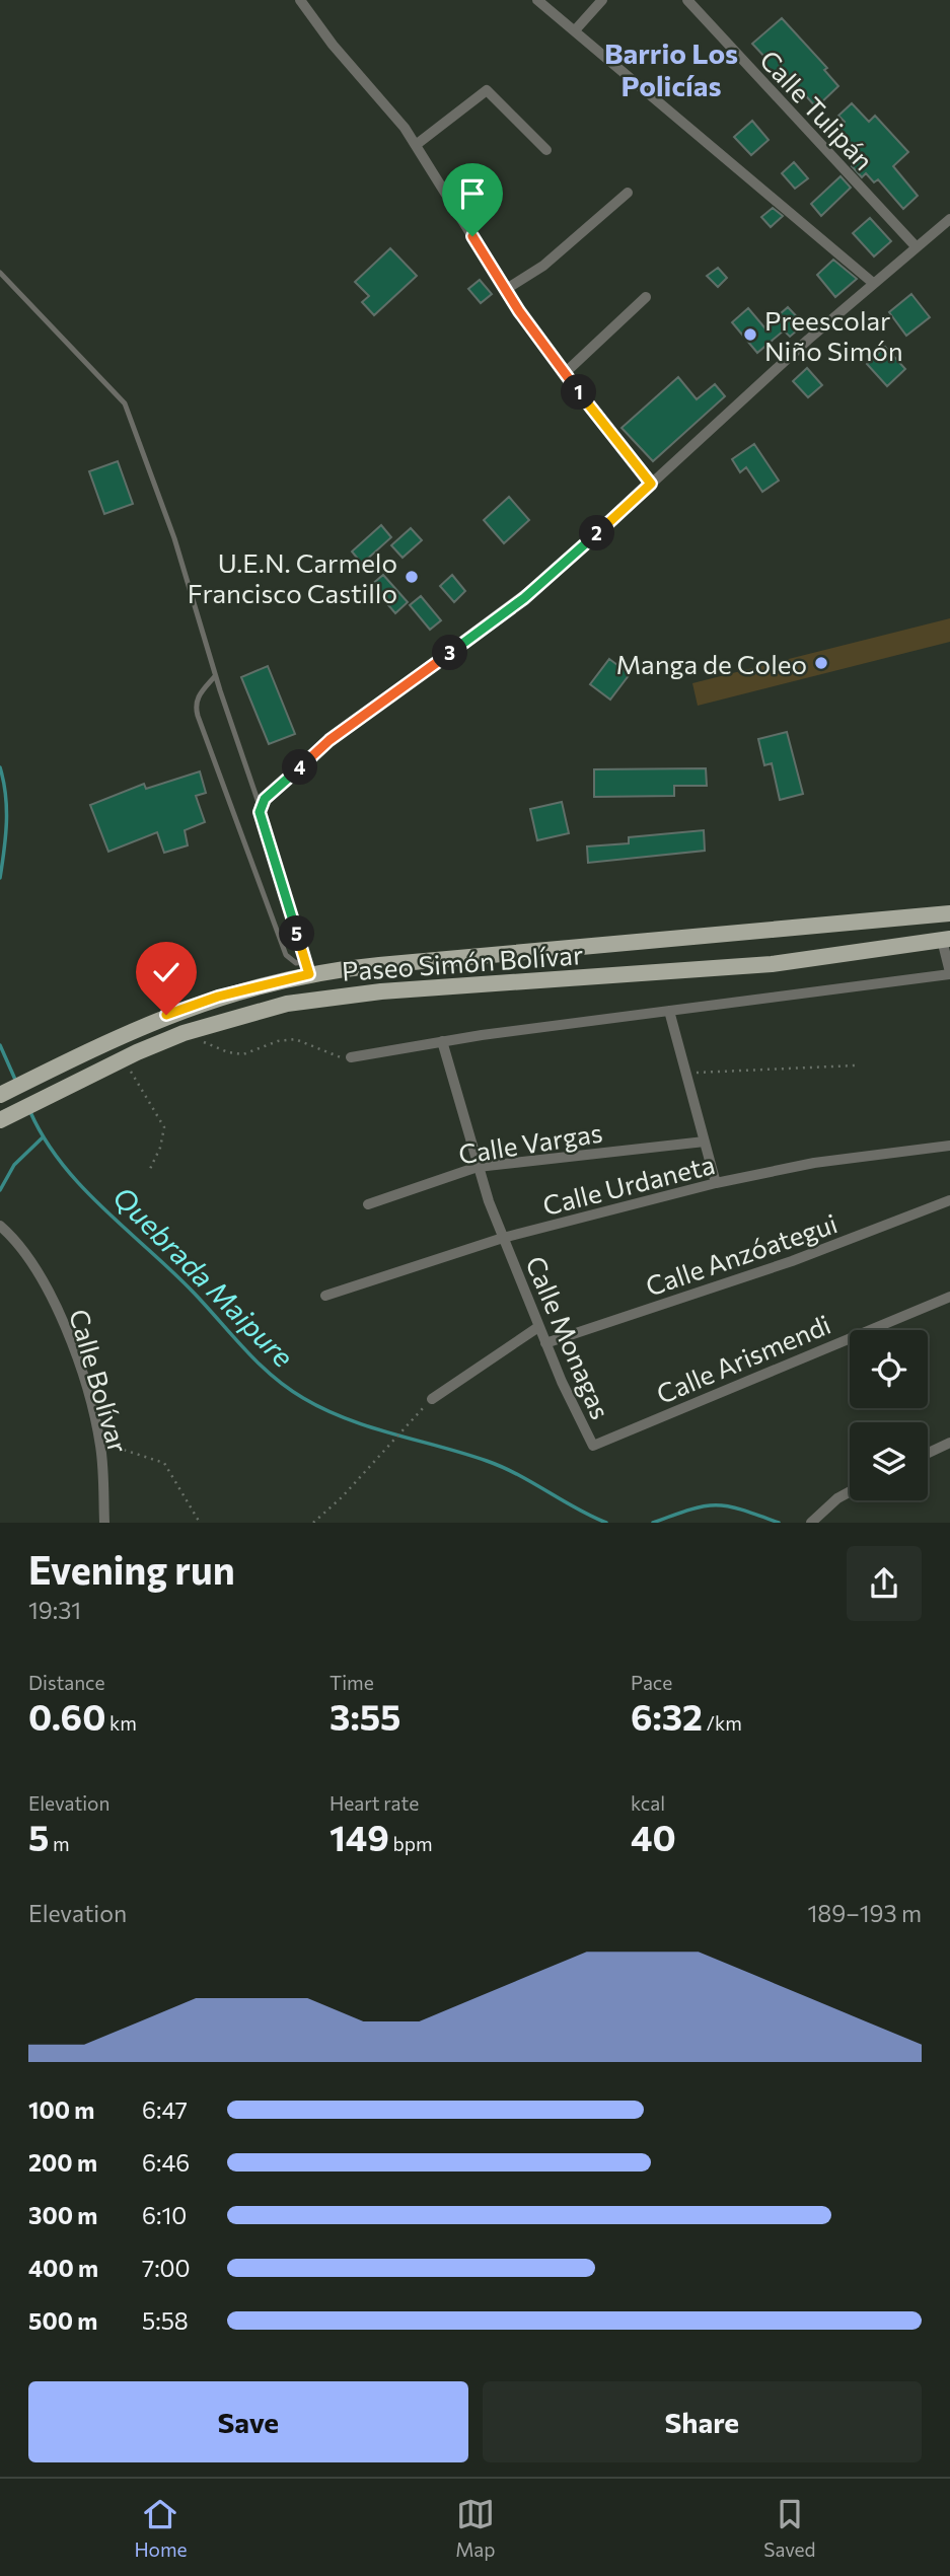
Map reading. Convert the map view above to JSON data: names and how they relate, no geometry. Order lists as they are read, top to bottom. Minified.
{"streets":{"main road":["Paseo Simón Bolívar"],"street":["Calle Tulipán","Calle Vargas","Calle Urdaneta","Calle Anzóategui","Calle Monagas","Calle Arismendi","Calle Bolívar"]},"crossings":[["Calle Vargas","Calle Monagas"],["Calle Urdaneta","Calle Monagas"],["Calle Anzóategui","Calle Monagas"],["Calle Monagas","Calle Arismendi"]],"districts":["Barrio Los Policías"],"water":["Quebrada Maipure"],"places":["Preescolar Niño Simón","U.E.N. Carmelo Francisco Castillo","Manga de Coleo"],"page":{"pins":["1","2","3","4","5"],"heading":["Evening run","19:31"],"stats":[["Distance","0.60 km"],["Time","3:55"],["Pace","6:32 /km"],["Elevation","5 m"],["Heart rate","149 bpm"],["kcal","40"]],"chart":["Elevation","189–193 m"],"list":[{"name":"100 m","note":"6:47"},{"name":"200 m","note":"6:46"},{"name":"300 m","note":"6:10"},{"name":"400 m","note":"7:00"},{"name":"500 m","note":"5:58"}],"buttons":["Save","Share"],"tabs":["Home","Map","Saved"]}}
